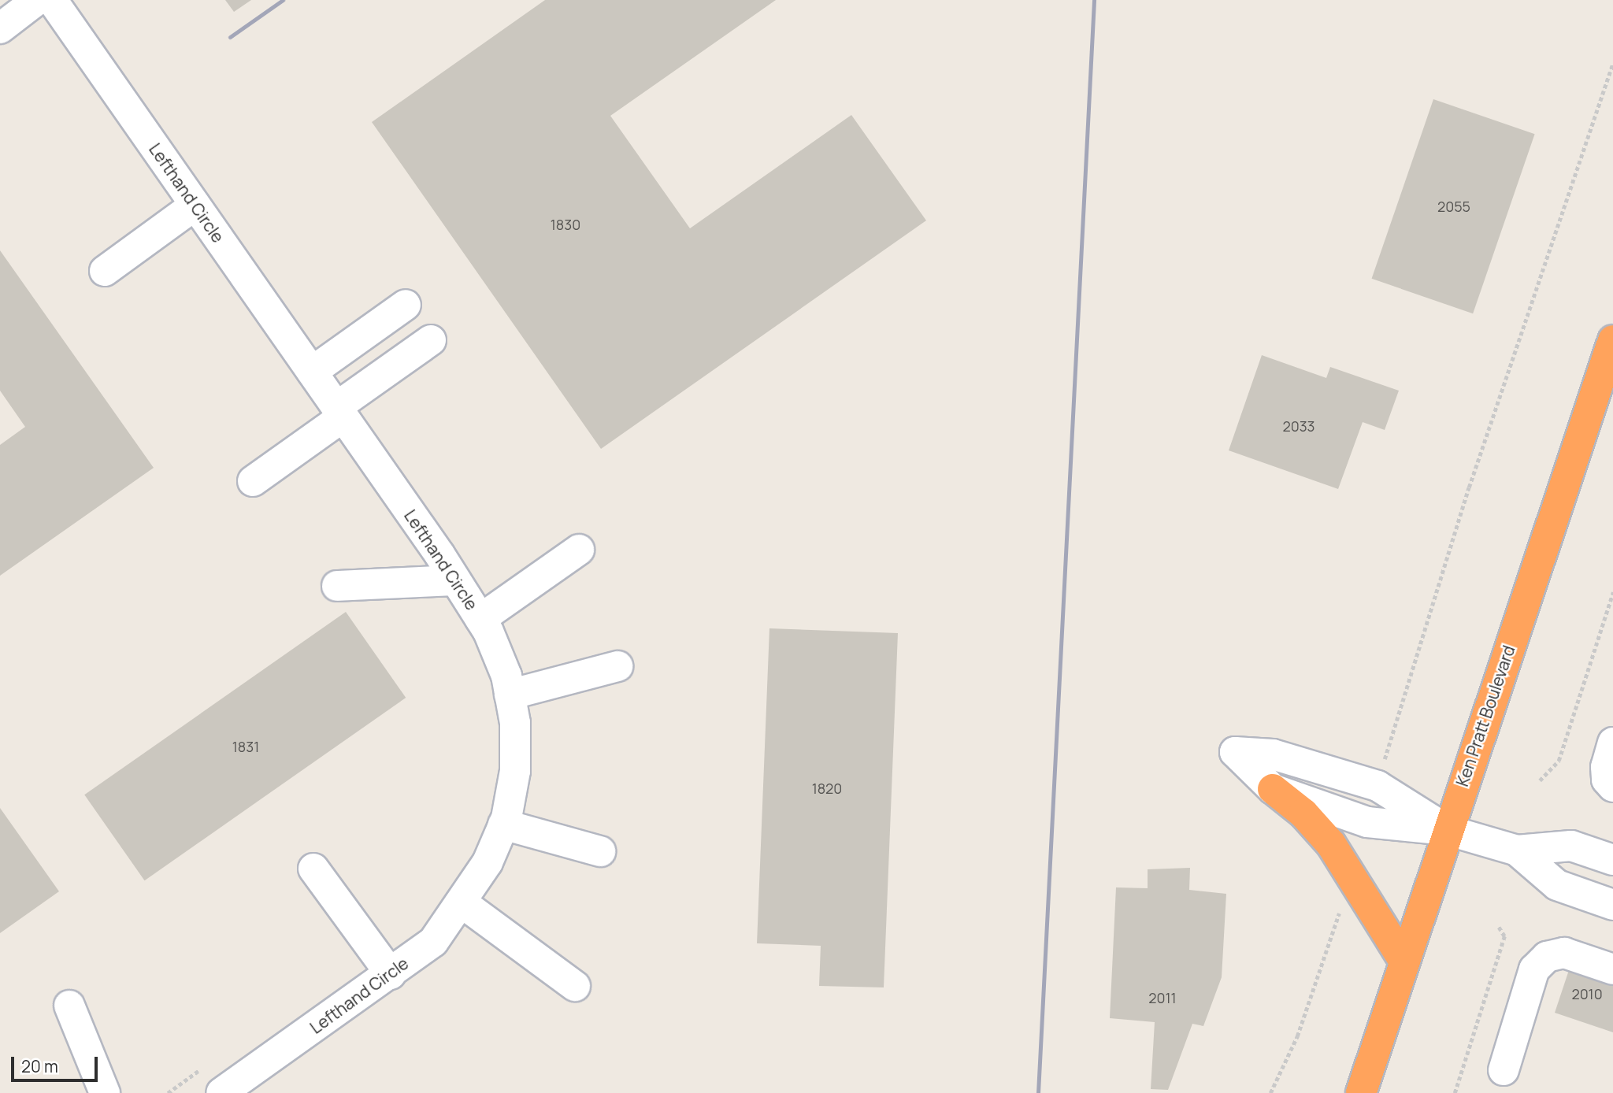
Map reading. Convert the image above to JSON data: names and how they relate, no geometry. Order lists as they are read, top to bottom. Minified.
{"streets":{"highway":["Ken Pratt Boulevard"],"street":["Lefthand Circle"]},"house_numbers":["2055","1830","2033","1831","1820","2010","2011"],"scale_bar":"20 m"}
